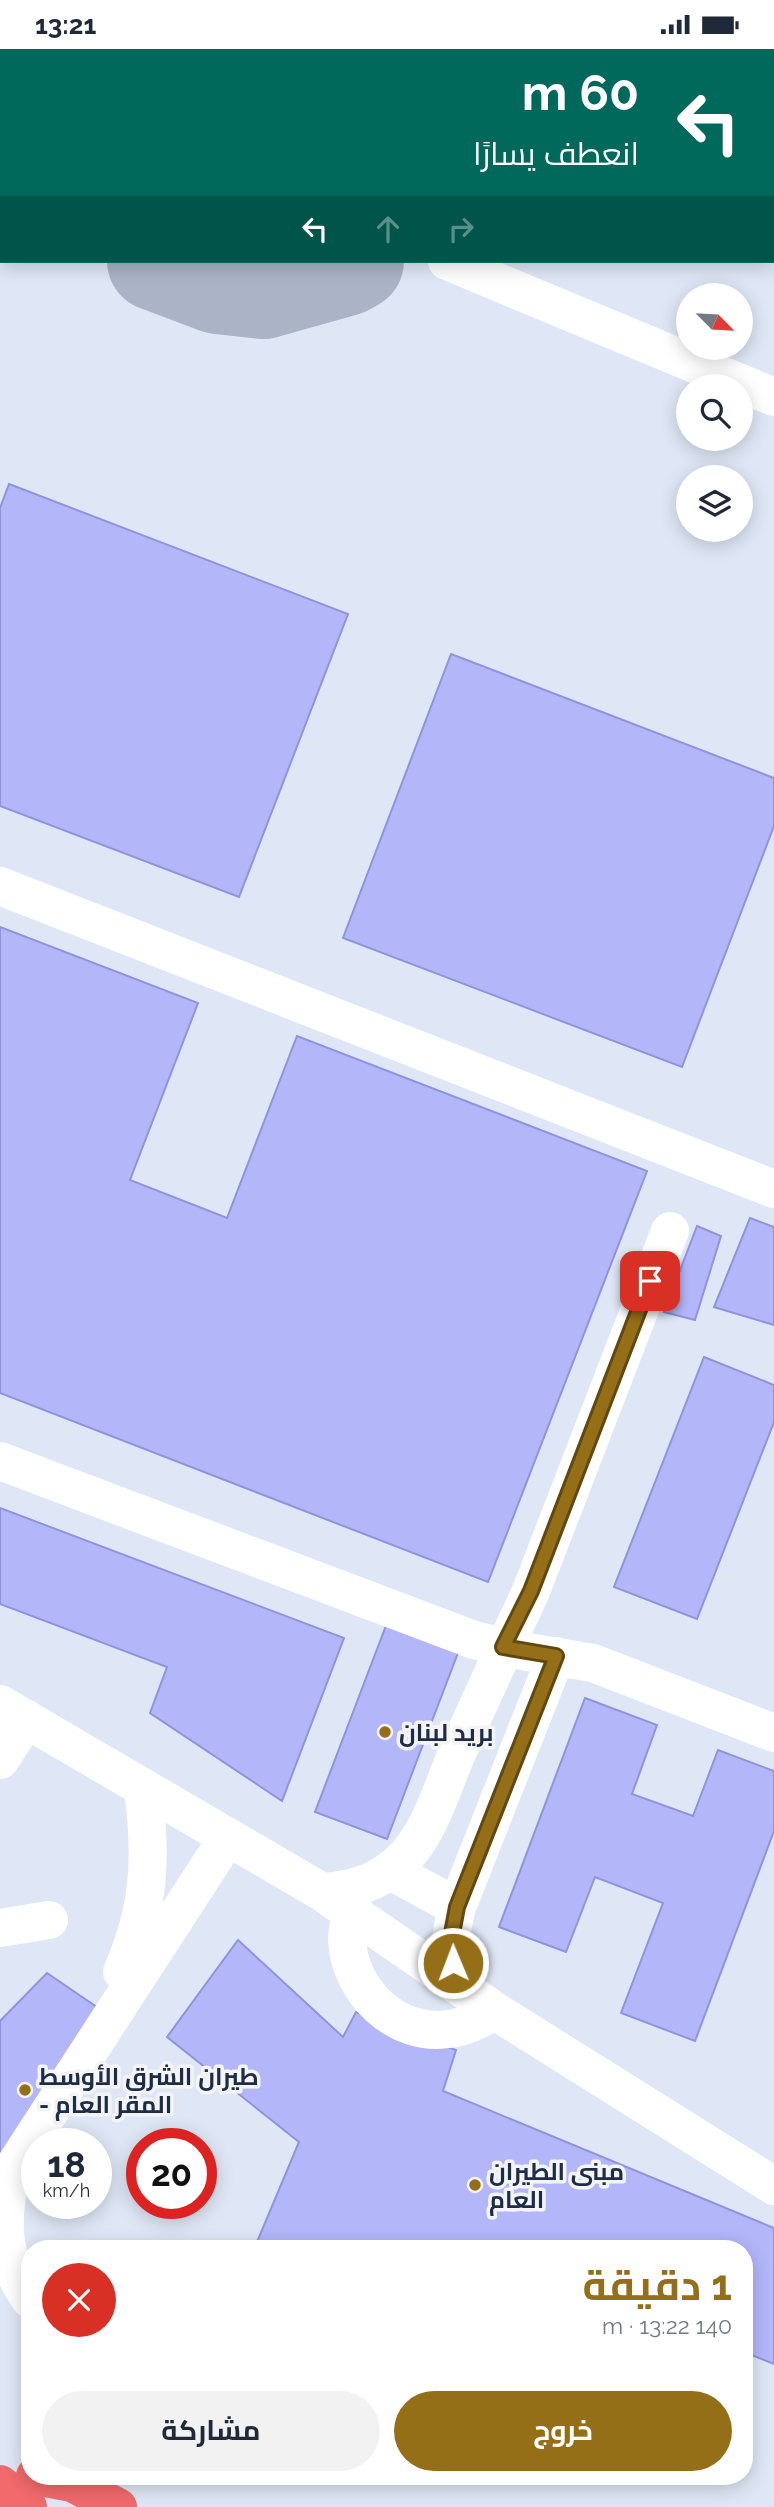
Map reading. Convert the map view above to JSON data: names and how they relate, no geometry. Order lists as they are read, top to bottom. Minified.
{"places":["بريد لبنان","طيران الشرق الأوسط - المقر العام","مبنى الطيران العام"],"north":"bottom right","page":{"status":"13:21","turn":["60 m","انعطف يسارًا"],"speed":"18 km/h","limit":"20","heading":["1 دقيقة","140 m · 13:22"],"buttons":["خروج","مشاركة"]}}
